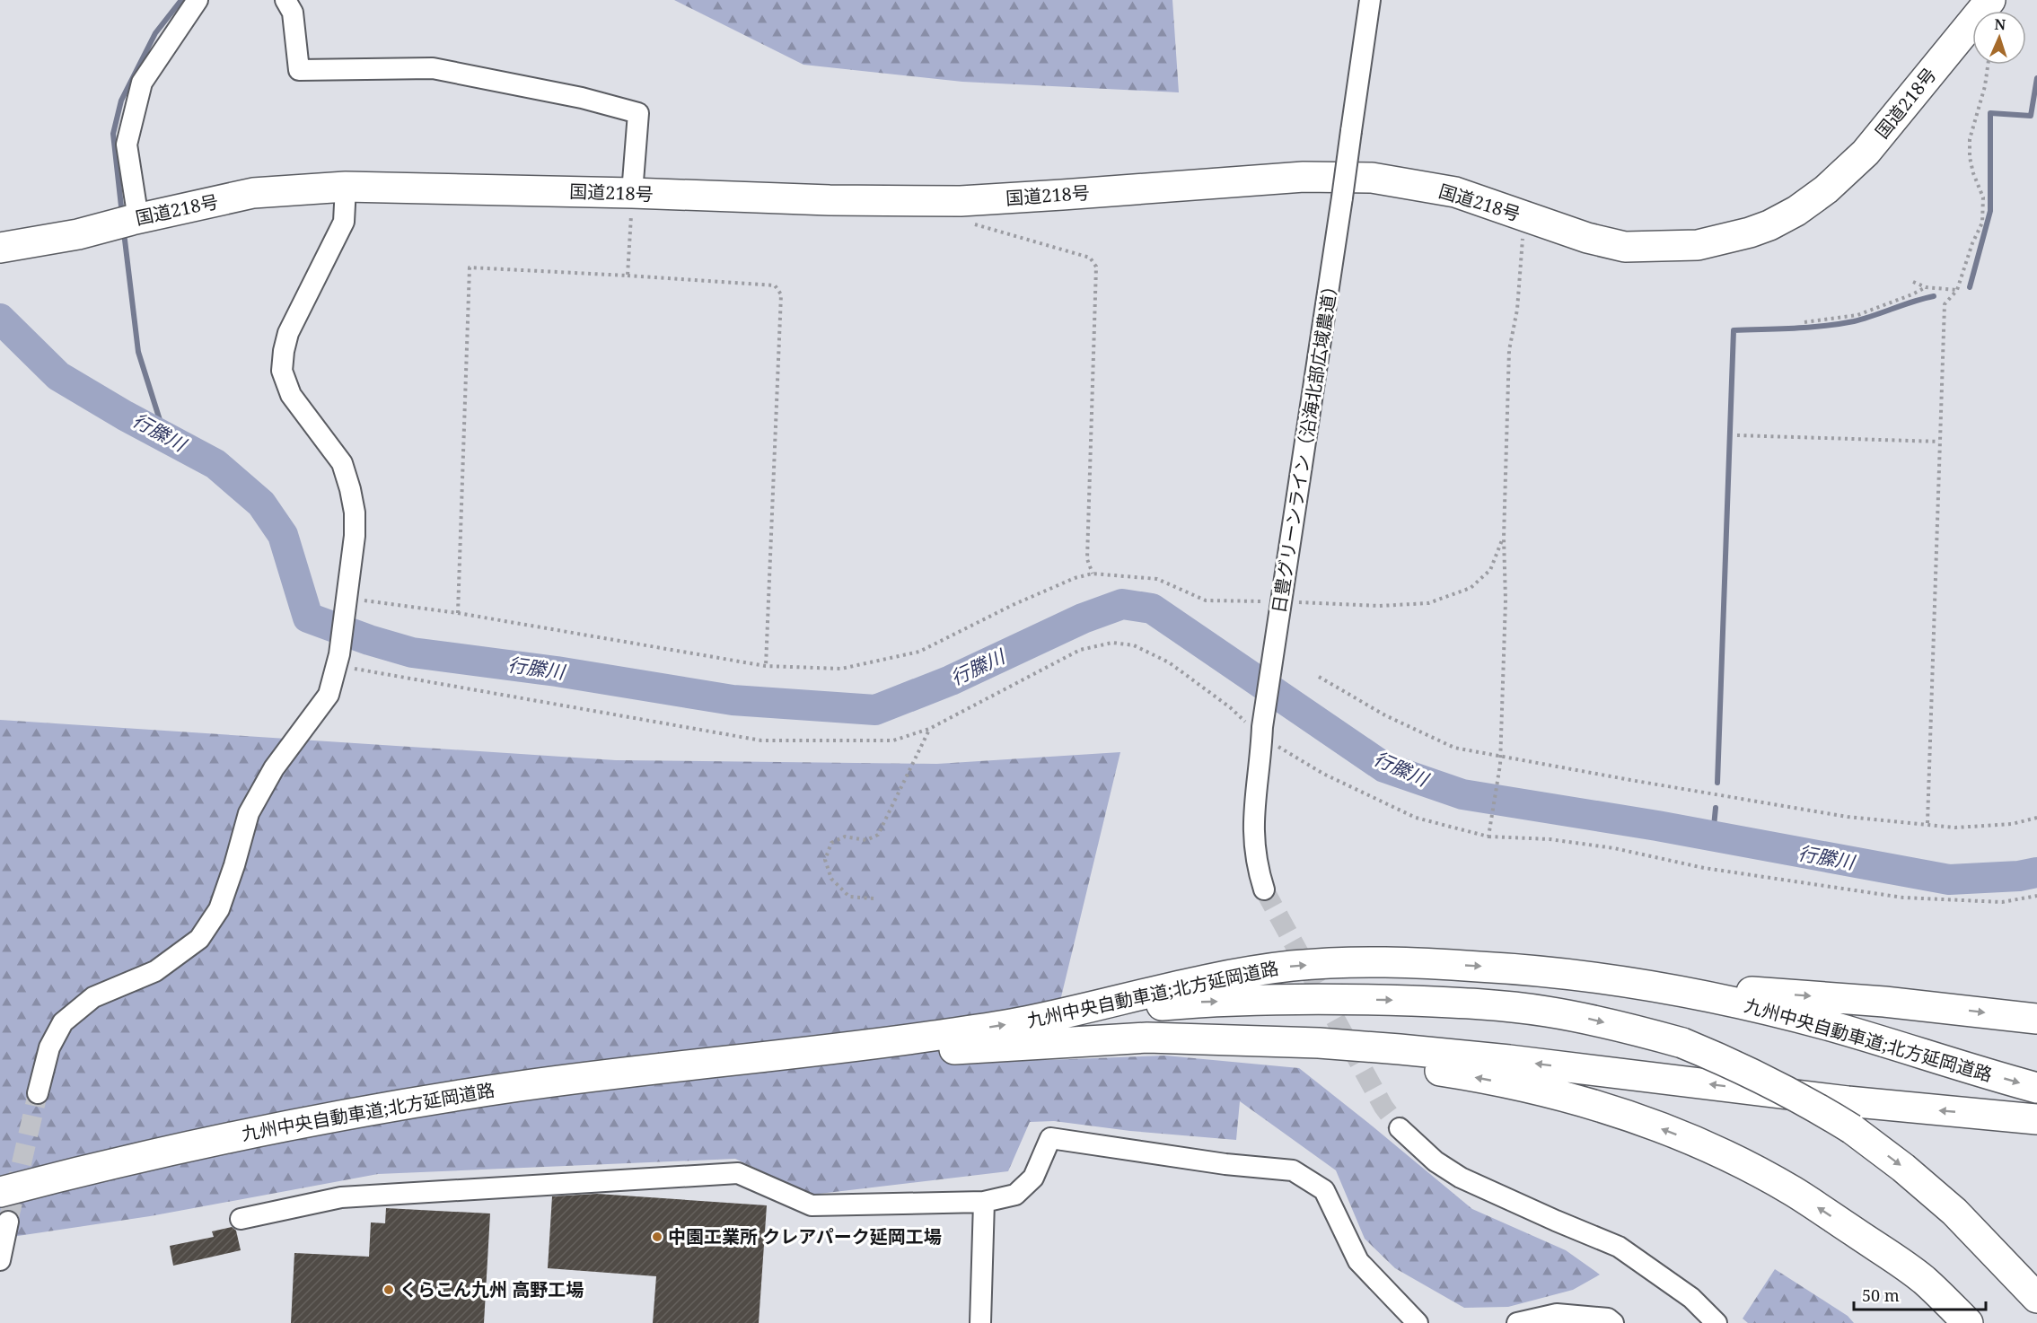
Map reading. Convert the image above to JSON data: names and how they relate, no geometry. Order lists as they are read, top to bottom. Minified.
{"streets":{"highway":["国道218号","九州中央自動車道;北方延岡道路"],"street":["日豊グリーンライン（沿海北部広域農道）"]},"water":["行縢川"],"places":["中園工業所 クレアパーク延岡工場","くらこん九州 高野工場"],"scale_bar":"50 m","north":"top"}
